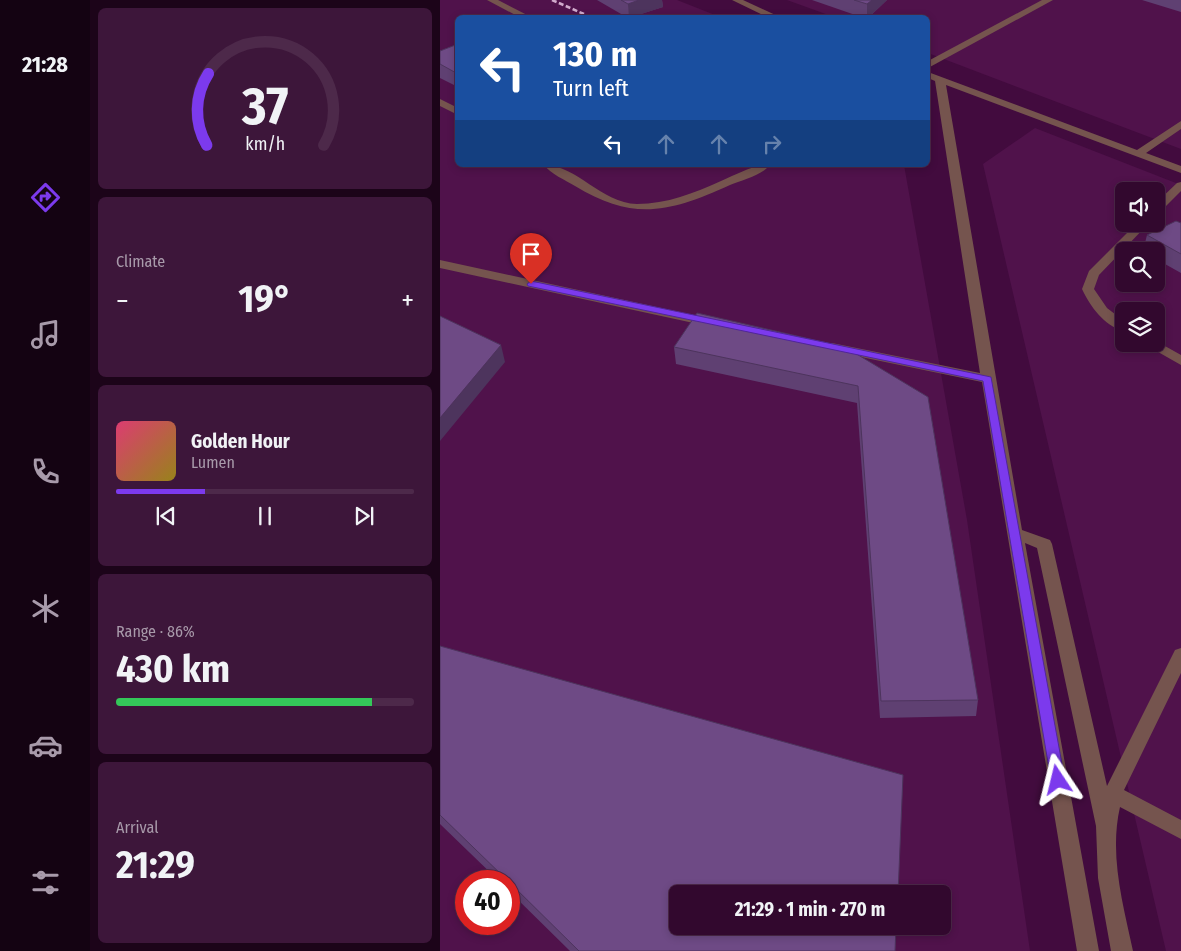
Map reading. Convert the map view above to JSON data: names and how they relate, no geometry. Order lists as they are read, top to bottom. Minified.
{"page":{"tabs":"21:28","turn":["130 m","Turn left"],"tile":["Climate",["Range · 86%","430 km"],["Arrival","21:29"]],"heat":["−","19°","+"],"song":["Golden Hour","Lumen"],"limit":"40","trip":"21:29 · 1 min · 270 m","gauge":["37","km/h"]}}
